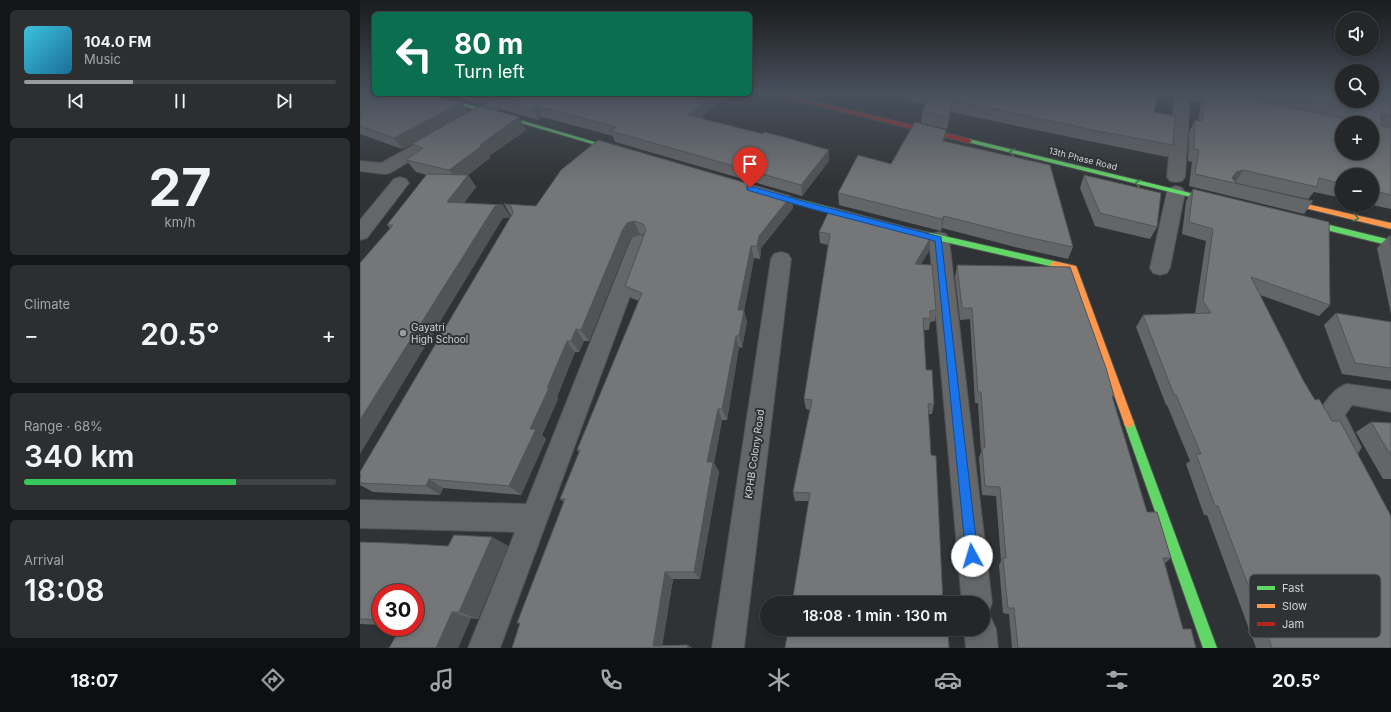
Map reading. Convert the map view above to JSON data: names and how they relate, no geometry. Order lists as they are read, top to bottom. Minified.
{"streets":{"street":["13th Phase Road","KPHB Colony Road"]},"one_way":["13th Phase Road"],"places":["Gayatri High School"],"legend":["Fast","Slow","Jam"],"page":{"map_buttons":["+","−"],"turn":["80 m","Turn left"],"song":["104.0 FM","Music"],"tile":[["27","km/h"],"Climate",["Range · 68%","340 km"],["Arrival","18:08"]],"heat":["−","20.5°","+"],"limit":"30","trip":"18:08 · 1 min · 130 m","tabs":["18:07","20.5°"]}}
